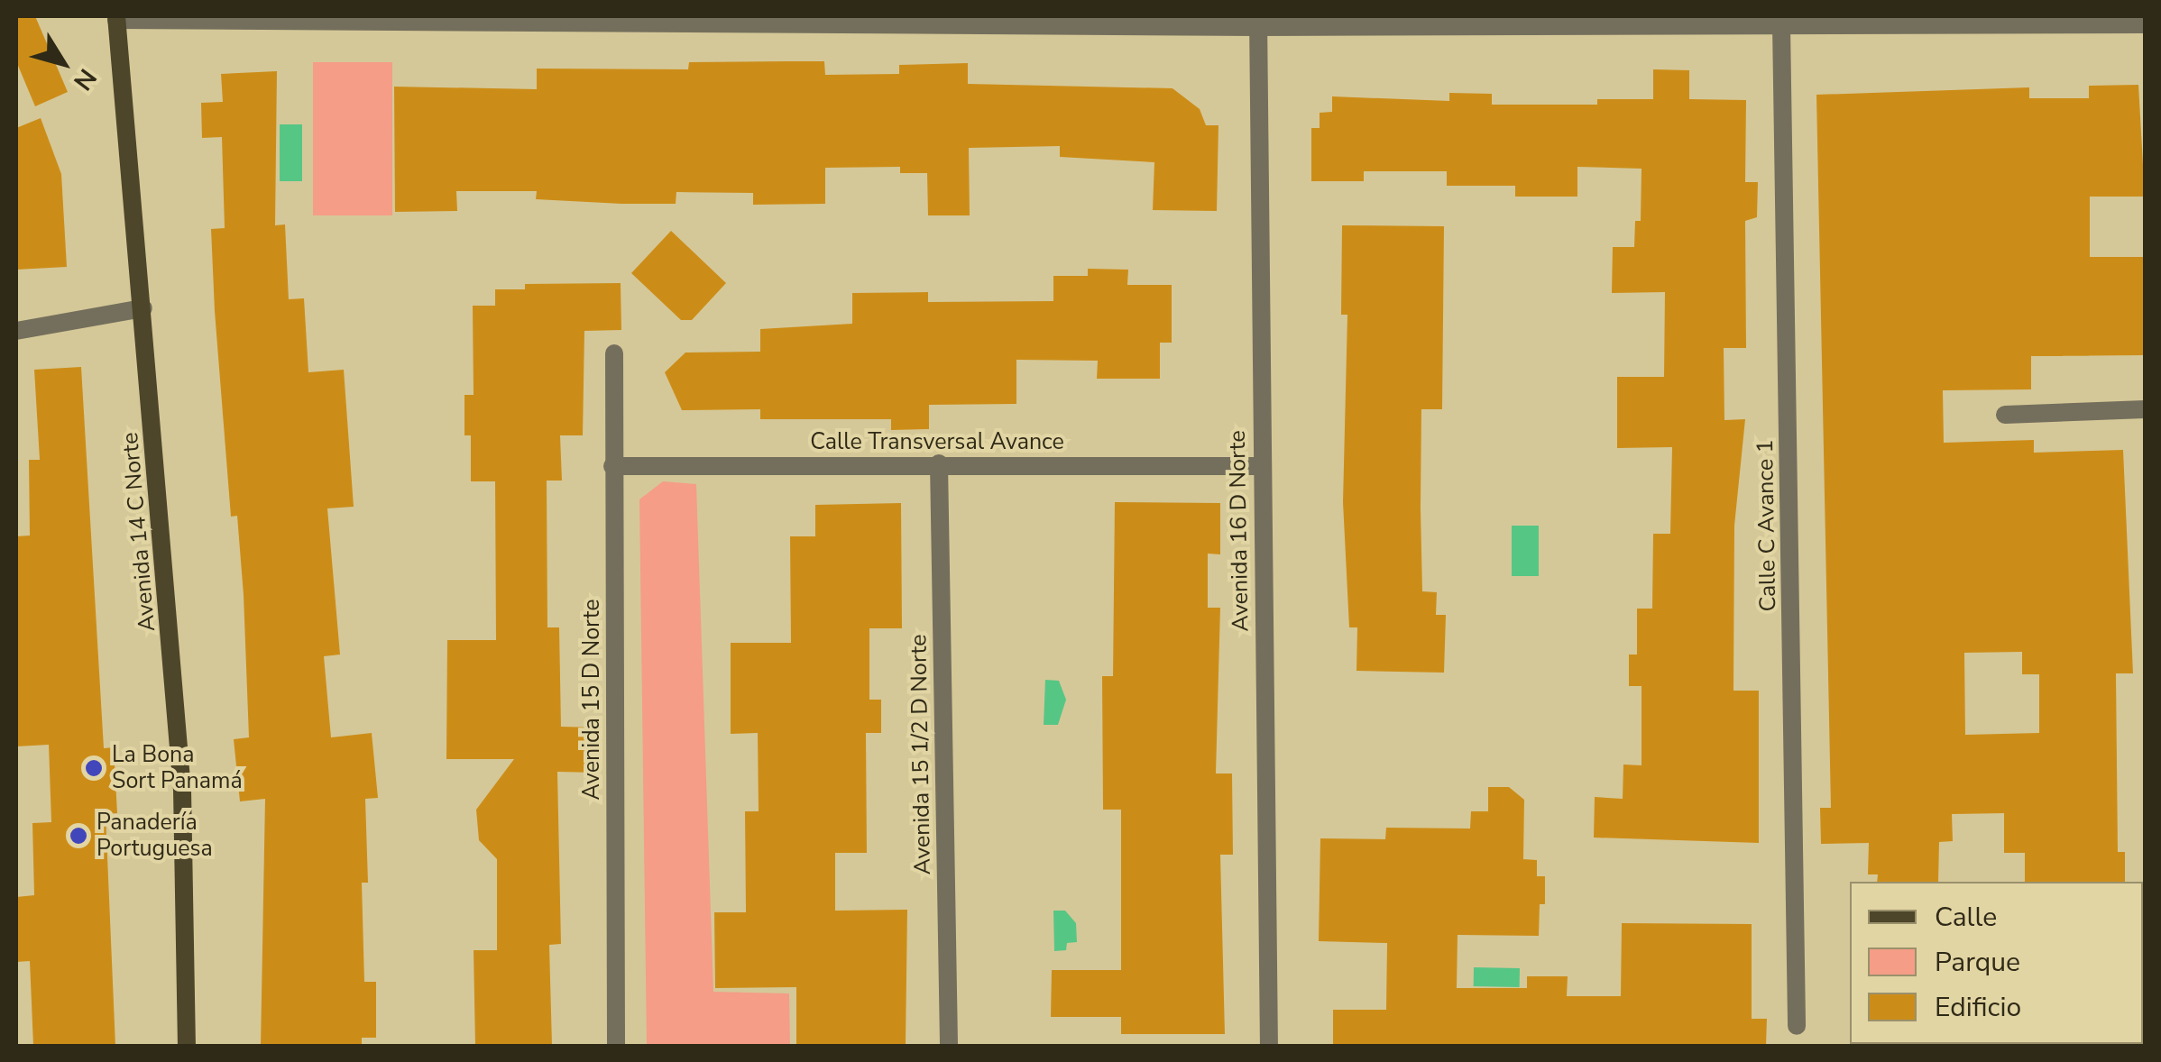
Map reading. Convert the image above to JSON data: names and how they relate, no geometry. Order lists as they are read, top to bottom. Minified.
{"streets":{"street":["Calle Transversal Avance","Calle C Avance 1","Avenida 16 D Norte","Avenida 14 C Norte","Avenida 15 D Norte","Avenida 15 1/2 D Norte"]},"crossings":[["Calle Transversal Avance","Avenida 16 D Norte"],["Calle Transversal Avance","Avenida 15 D Norte"],["Calle Transversal Avance","Avenida 15 1/2 D Norte"]],"places":["La Bona Sort Panamá","Panadería Portuguesa"],"legend":["Calle","Parque","Edificio"],"north":"bottom right"}
